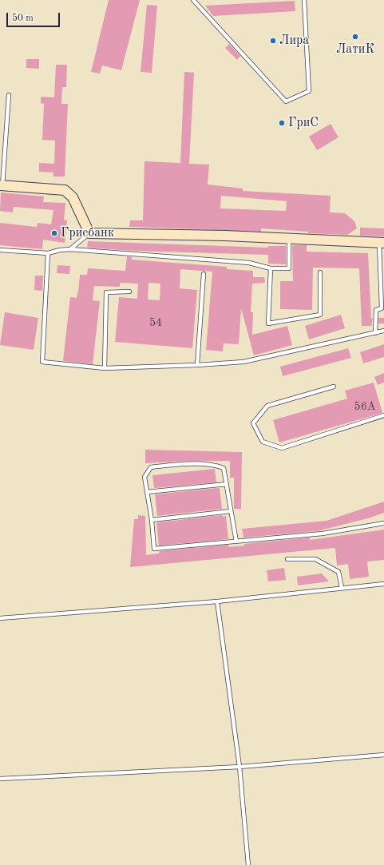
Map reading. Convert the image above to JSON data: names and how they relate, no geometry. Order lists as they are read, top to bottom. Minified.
{"places":["ЛатиК","Лира","ГриС","Грисбанк"],"house_numbers":["54","56А"],"scale_bar":"50 m"}
